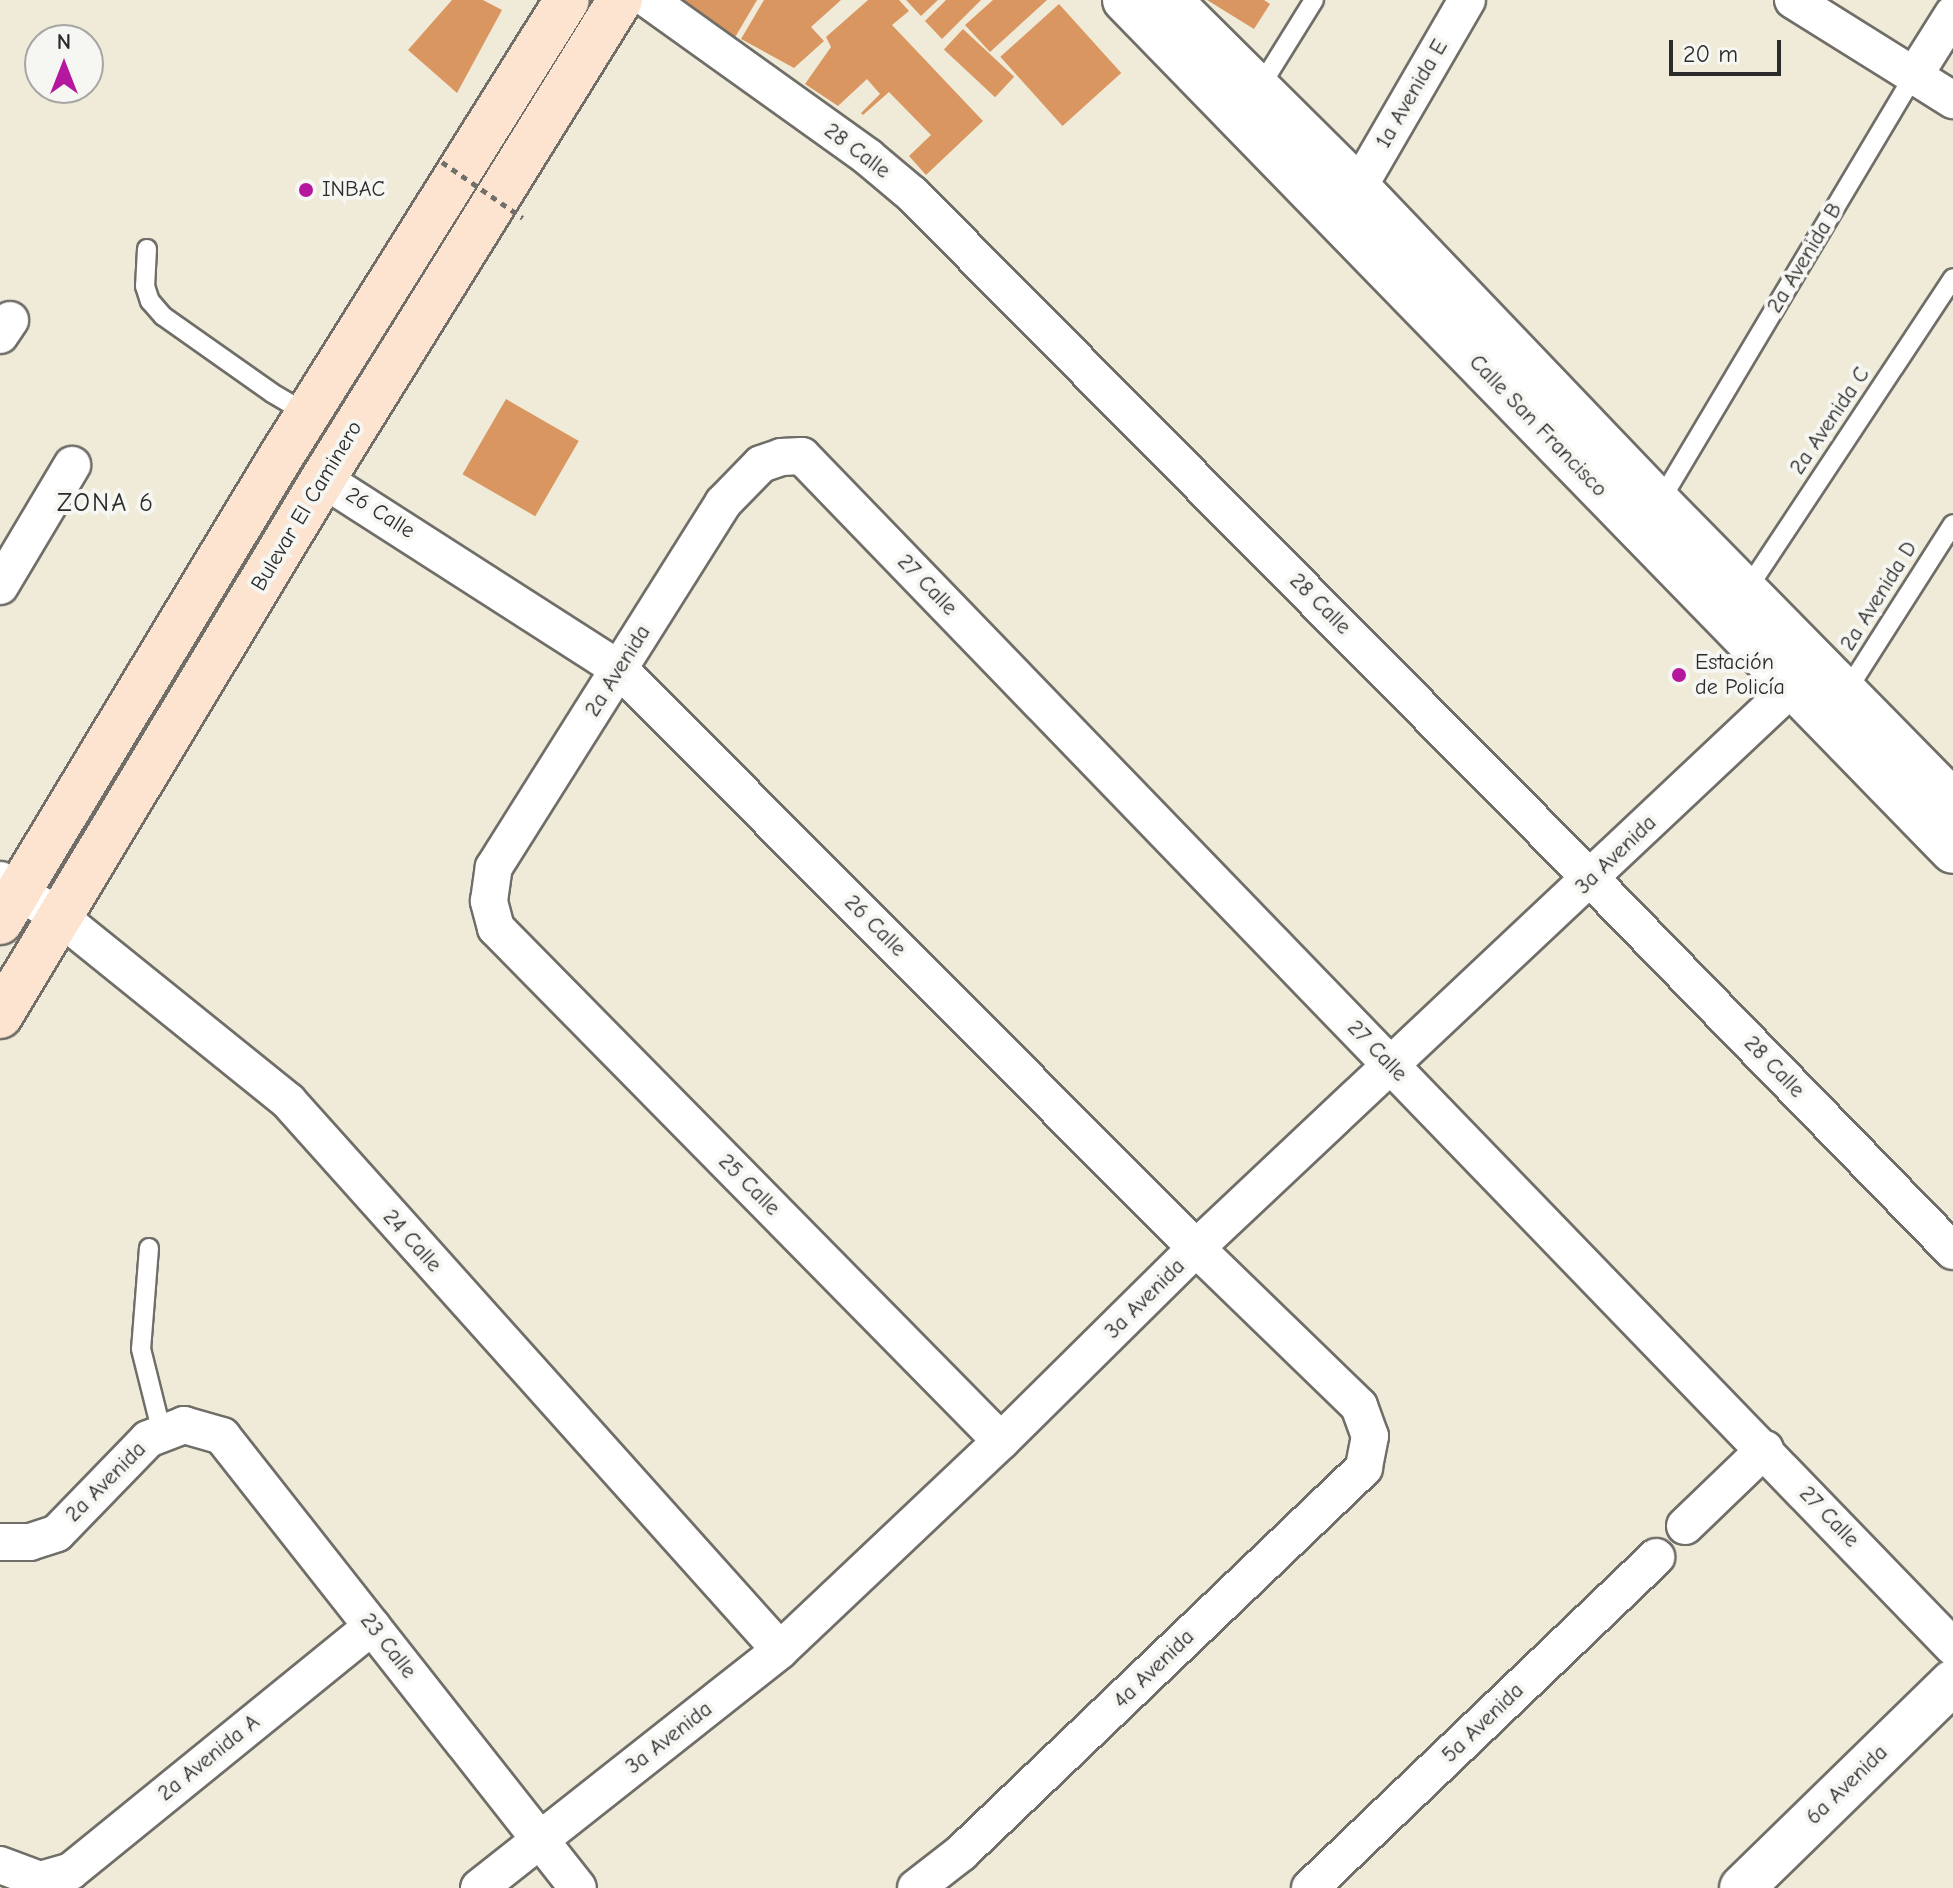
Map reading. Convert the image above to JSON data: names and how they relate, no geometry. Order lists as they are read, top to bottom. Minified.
{"streets":{"main road":["Bulevar El Caminero"],"street":["1a Avenida E","28 Calle","2a Avenida B","Calle San Francisco","26 Calle","27 Calle","2a Avenida","3a Avenida","25 Calle","24 Calle","23 Calle","4a Avenida","5a Avenida","2a Avenida A","6a Avenida"],"lane":["2a Avenida C","2a Avenida D"]},"crossings":[["1a Avenida E","Calle San Francisco"],["28 Calle","3a Avenida"],["2a Avenida B","Calle San Francisco"],["2a Avenida C","Calle San Francisco"],["Calle San Francisco","2a Avenida D"],["Calle San Francisco","3a Avenida"],["Bulevar El Caminero","26 Calle"],["Bulevar El Caminero","24 Calle"],["26 Calle","2a Avenida"],["26 Calle","3a Avenida"],["26 Calle","4a Avenida"],["27 Calle","2a Avenida"],["27 Calle","3a Avenida"],["2a Avenida","25 Calle"],["2a Avenida","23 Calle"],["3a Avenida","25 Calle"],["3a Avenida","24 Calle"],["3a Avenida","23 Calle"],["23 Calle","2a Avenida A"]],"districts":["ZONA 6"],"places":["INBAC","Estación de Policía"],"scale_bar":"20 m","north":"top"}
